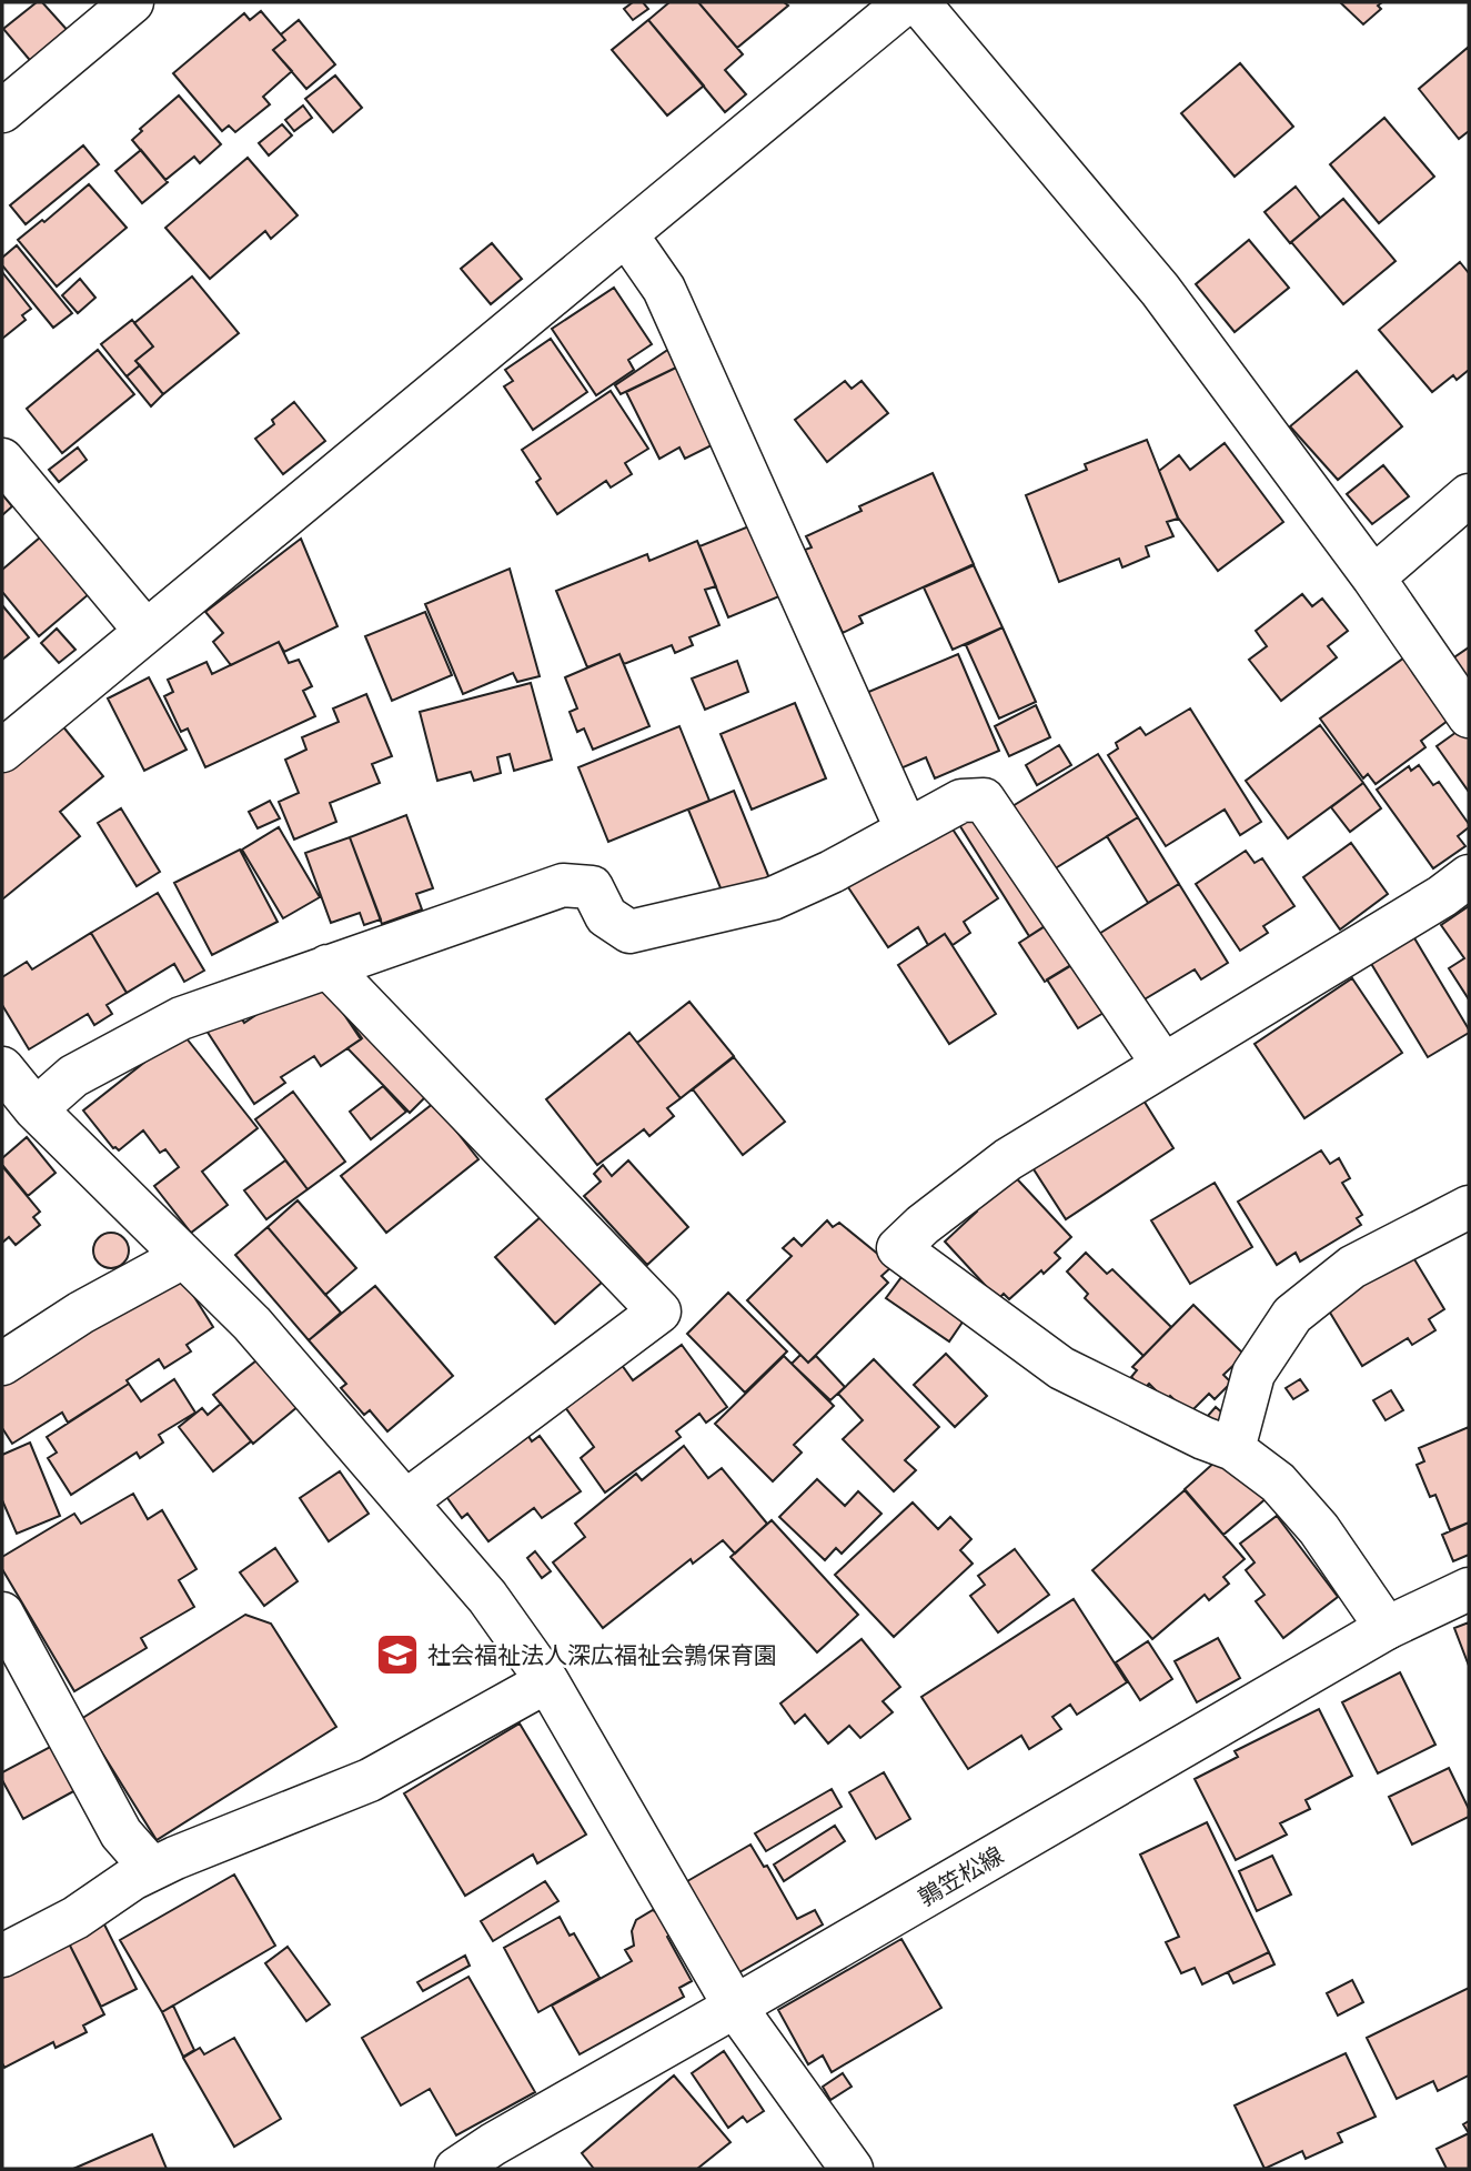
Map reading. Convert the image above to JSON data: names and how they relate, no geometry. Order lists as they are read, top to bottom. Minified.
{"streets":{"street":["鶉笠松線"]},"places":{"school or university":["社会福祉法人深広福祉会鶉保育園"]}}
